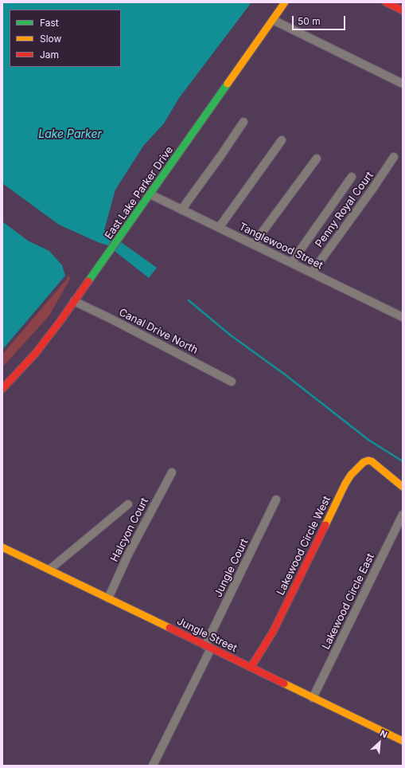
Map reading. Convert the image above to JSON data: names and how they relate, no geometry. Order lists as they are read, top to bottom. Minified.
{"streets":{"street":["East Lake Parker Drive","Penny Royal Court","Tanglewood Street","Canal Drive North","Halcyon Court","Lakewood Circle West","Jungle Court","Lakewood Circle East","Jungle Street"]},"crossings":[["East Lake Parker Drive","Tanglewood Street"],["East Lake Parker Drive","Canal Drive North"],["Penny Royal Court","Tanglewood Street"],["Halcyon Court","Jungle Street"],["Lakewood Circle West","Jungle Street"],["Jungle Court","Jungle Street"],["Lakewood Circle East","Jungle Street"]],"water":["Lake Parker"],"legend":["Fast","Slow","Jam"],"scale_bar":"50 m","north":"top right"}
